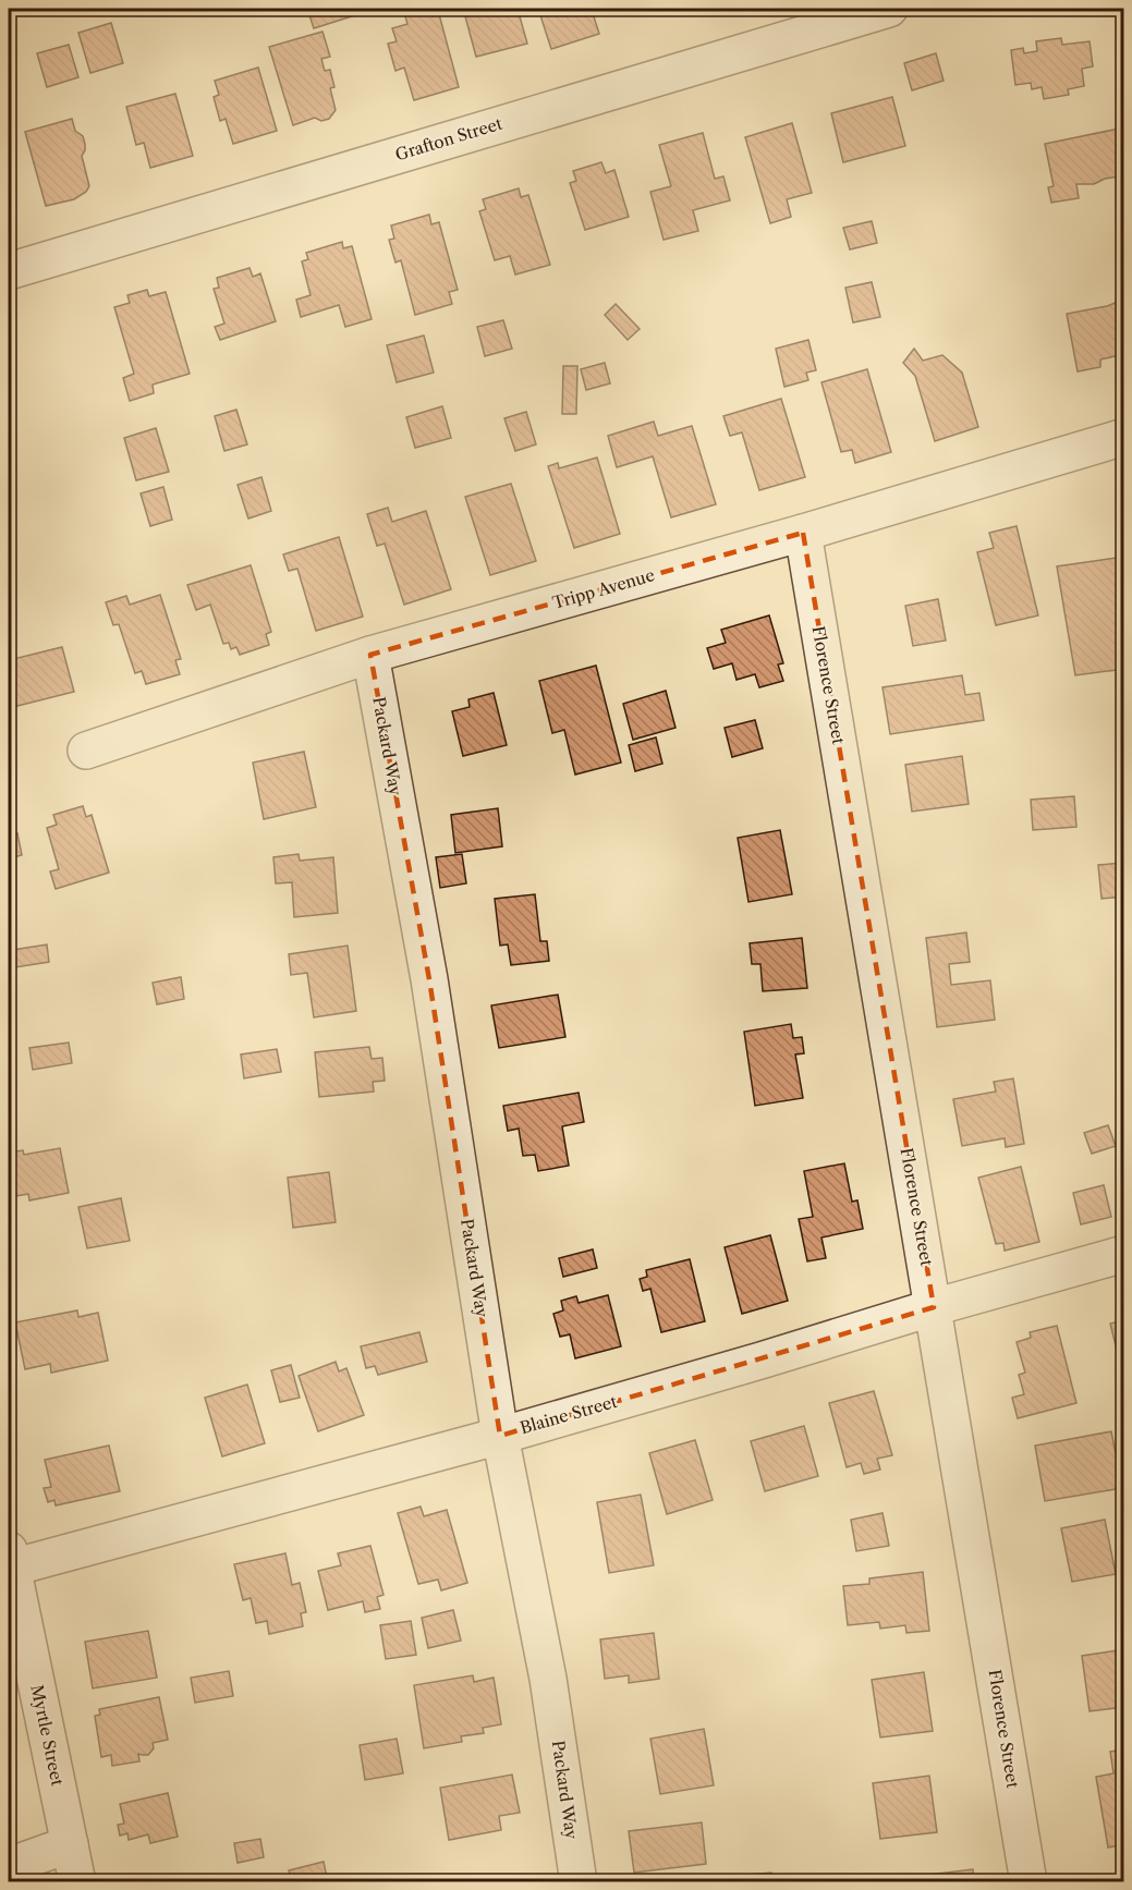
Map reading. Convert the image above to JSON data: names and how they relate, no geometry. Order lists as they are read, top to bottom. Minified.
{"streets":{"street":["Grafton Street","Tripp Avenue","Florence Street","Packard Way","Blaine Street","Myrtle Street"]},"crossings":[["Tripp Avenue","Florence Street"],["Tripp Avenue","Packard Way"],["Florence Street","Blaine Street"],["Packard Way","Blaine Street"],["Blaine Street","Myrtle Street"]]}
